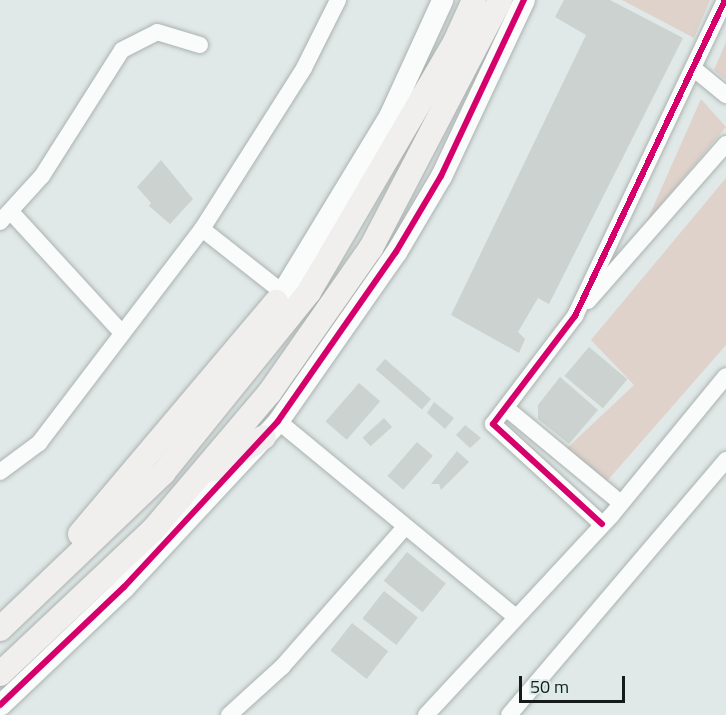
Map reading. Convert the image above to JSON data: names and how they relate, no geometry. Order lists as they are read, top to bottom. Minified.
{"scale_bar":"50 m"}
